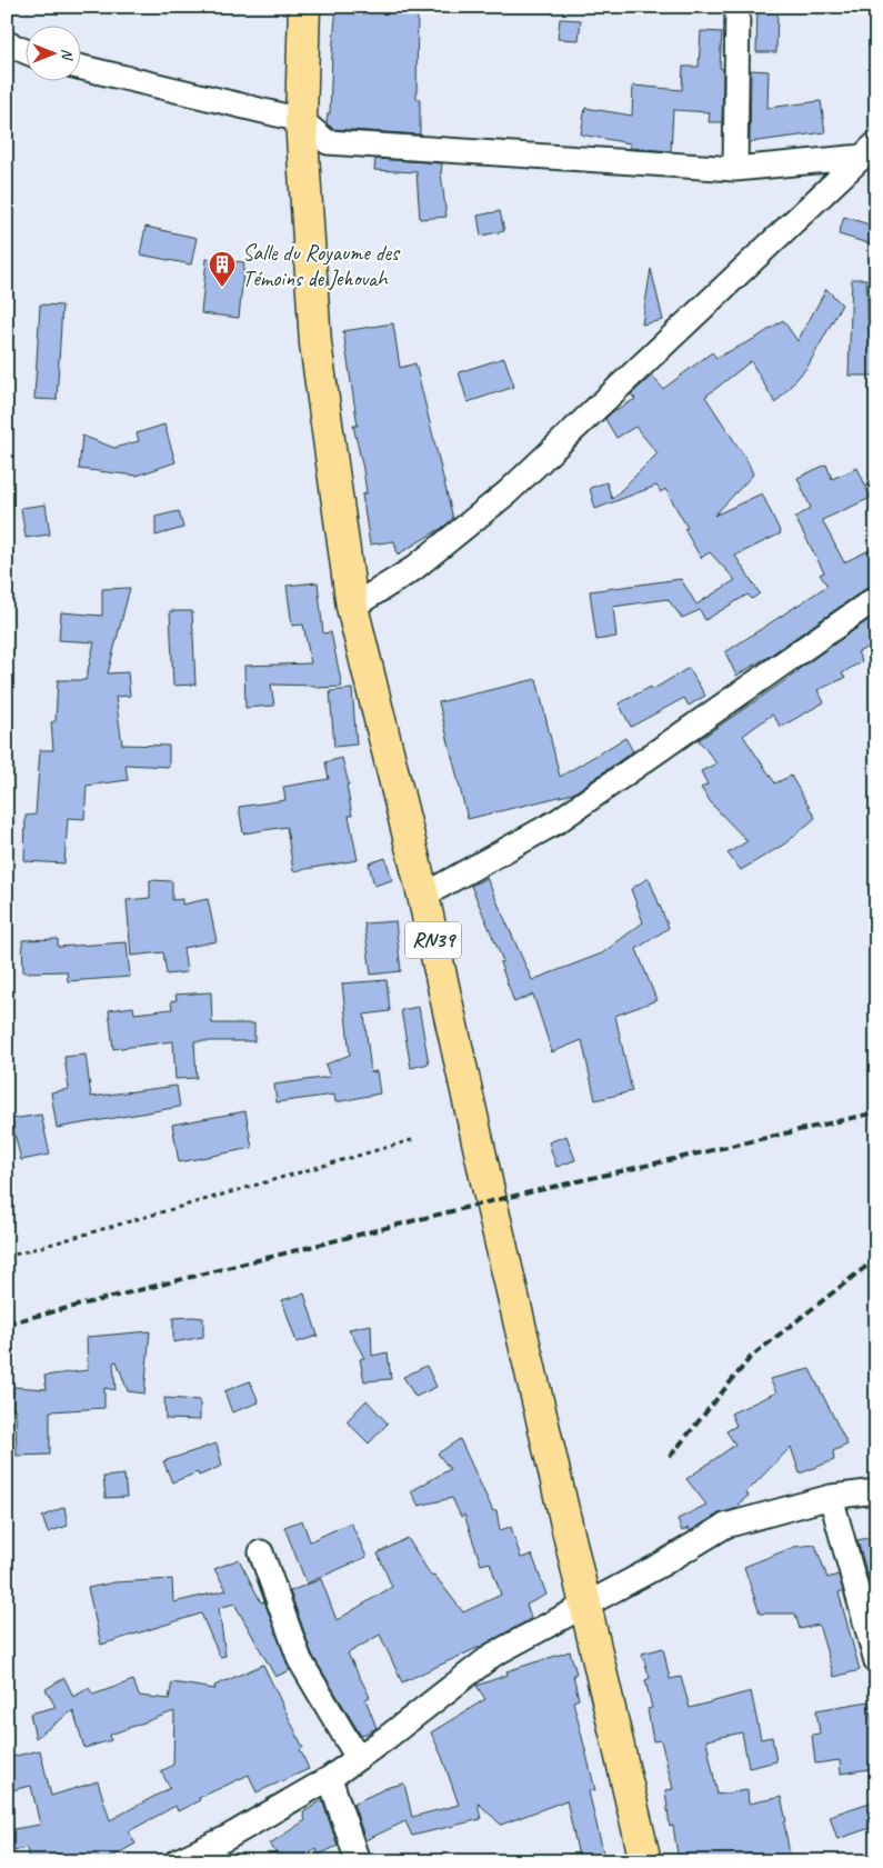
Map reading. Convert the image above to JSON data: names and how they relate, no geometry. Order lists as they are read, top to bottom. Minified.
{"streets":{"highway":["RN39"]},"places":{"building":["Salle du Royaume des Témoins de Jehovah"]},"north":"right"}
